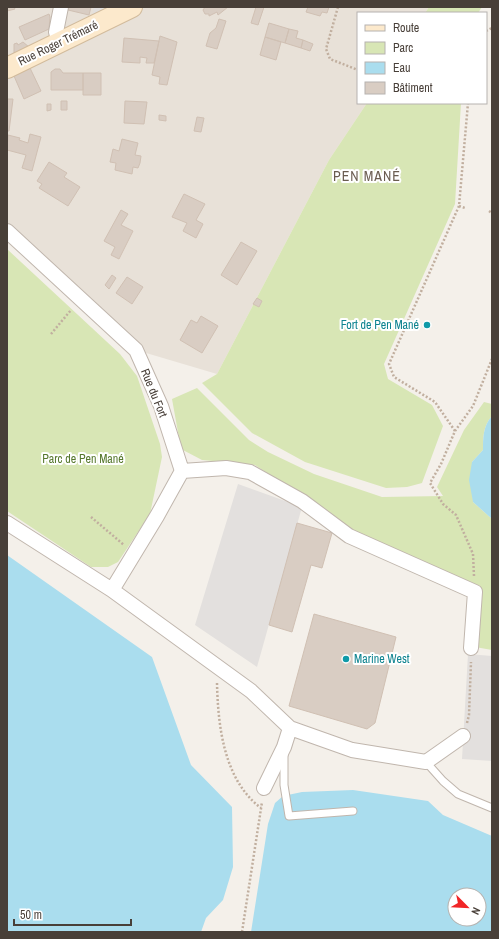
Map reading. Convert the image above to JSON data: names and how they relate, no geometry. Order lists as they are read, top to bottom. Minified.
{"streets":{"street":["Rue Roger Trémaré","Rue du Fort"]},"districts":["PEN MANÉ"],"parks":["Parc de Pen Mané"],"places":["Fort de Pen Mané","Marine West"],"legend":["Route","Parc","Eau","Bâtiment"],"scale_bar":"50 m","north":"bottom right"}
